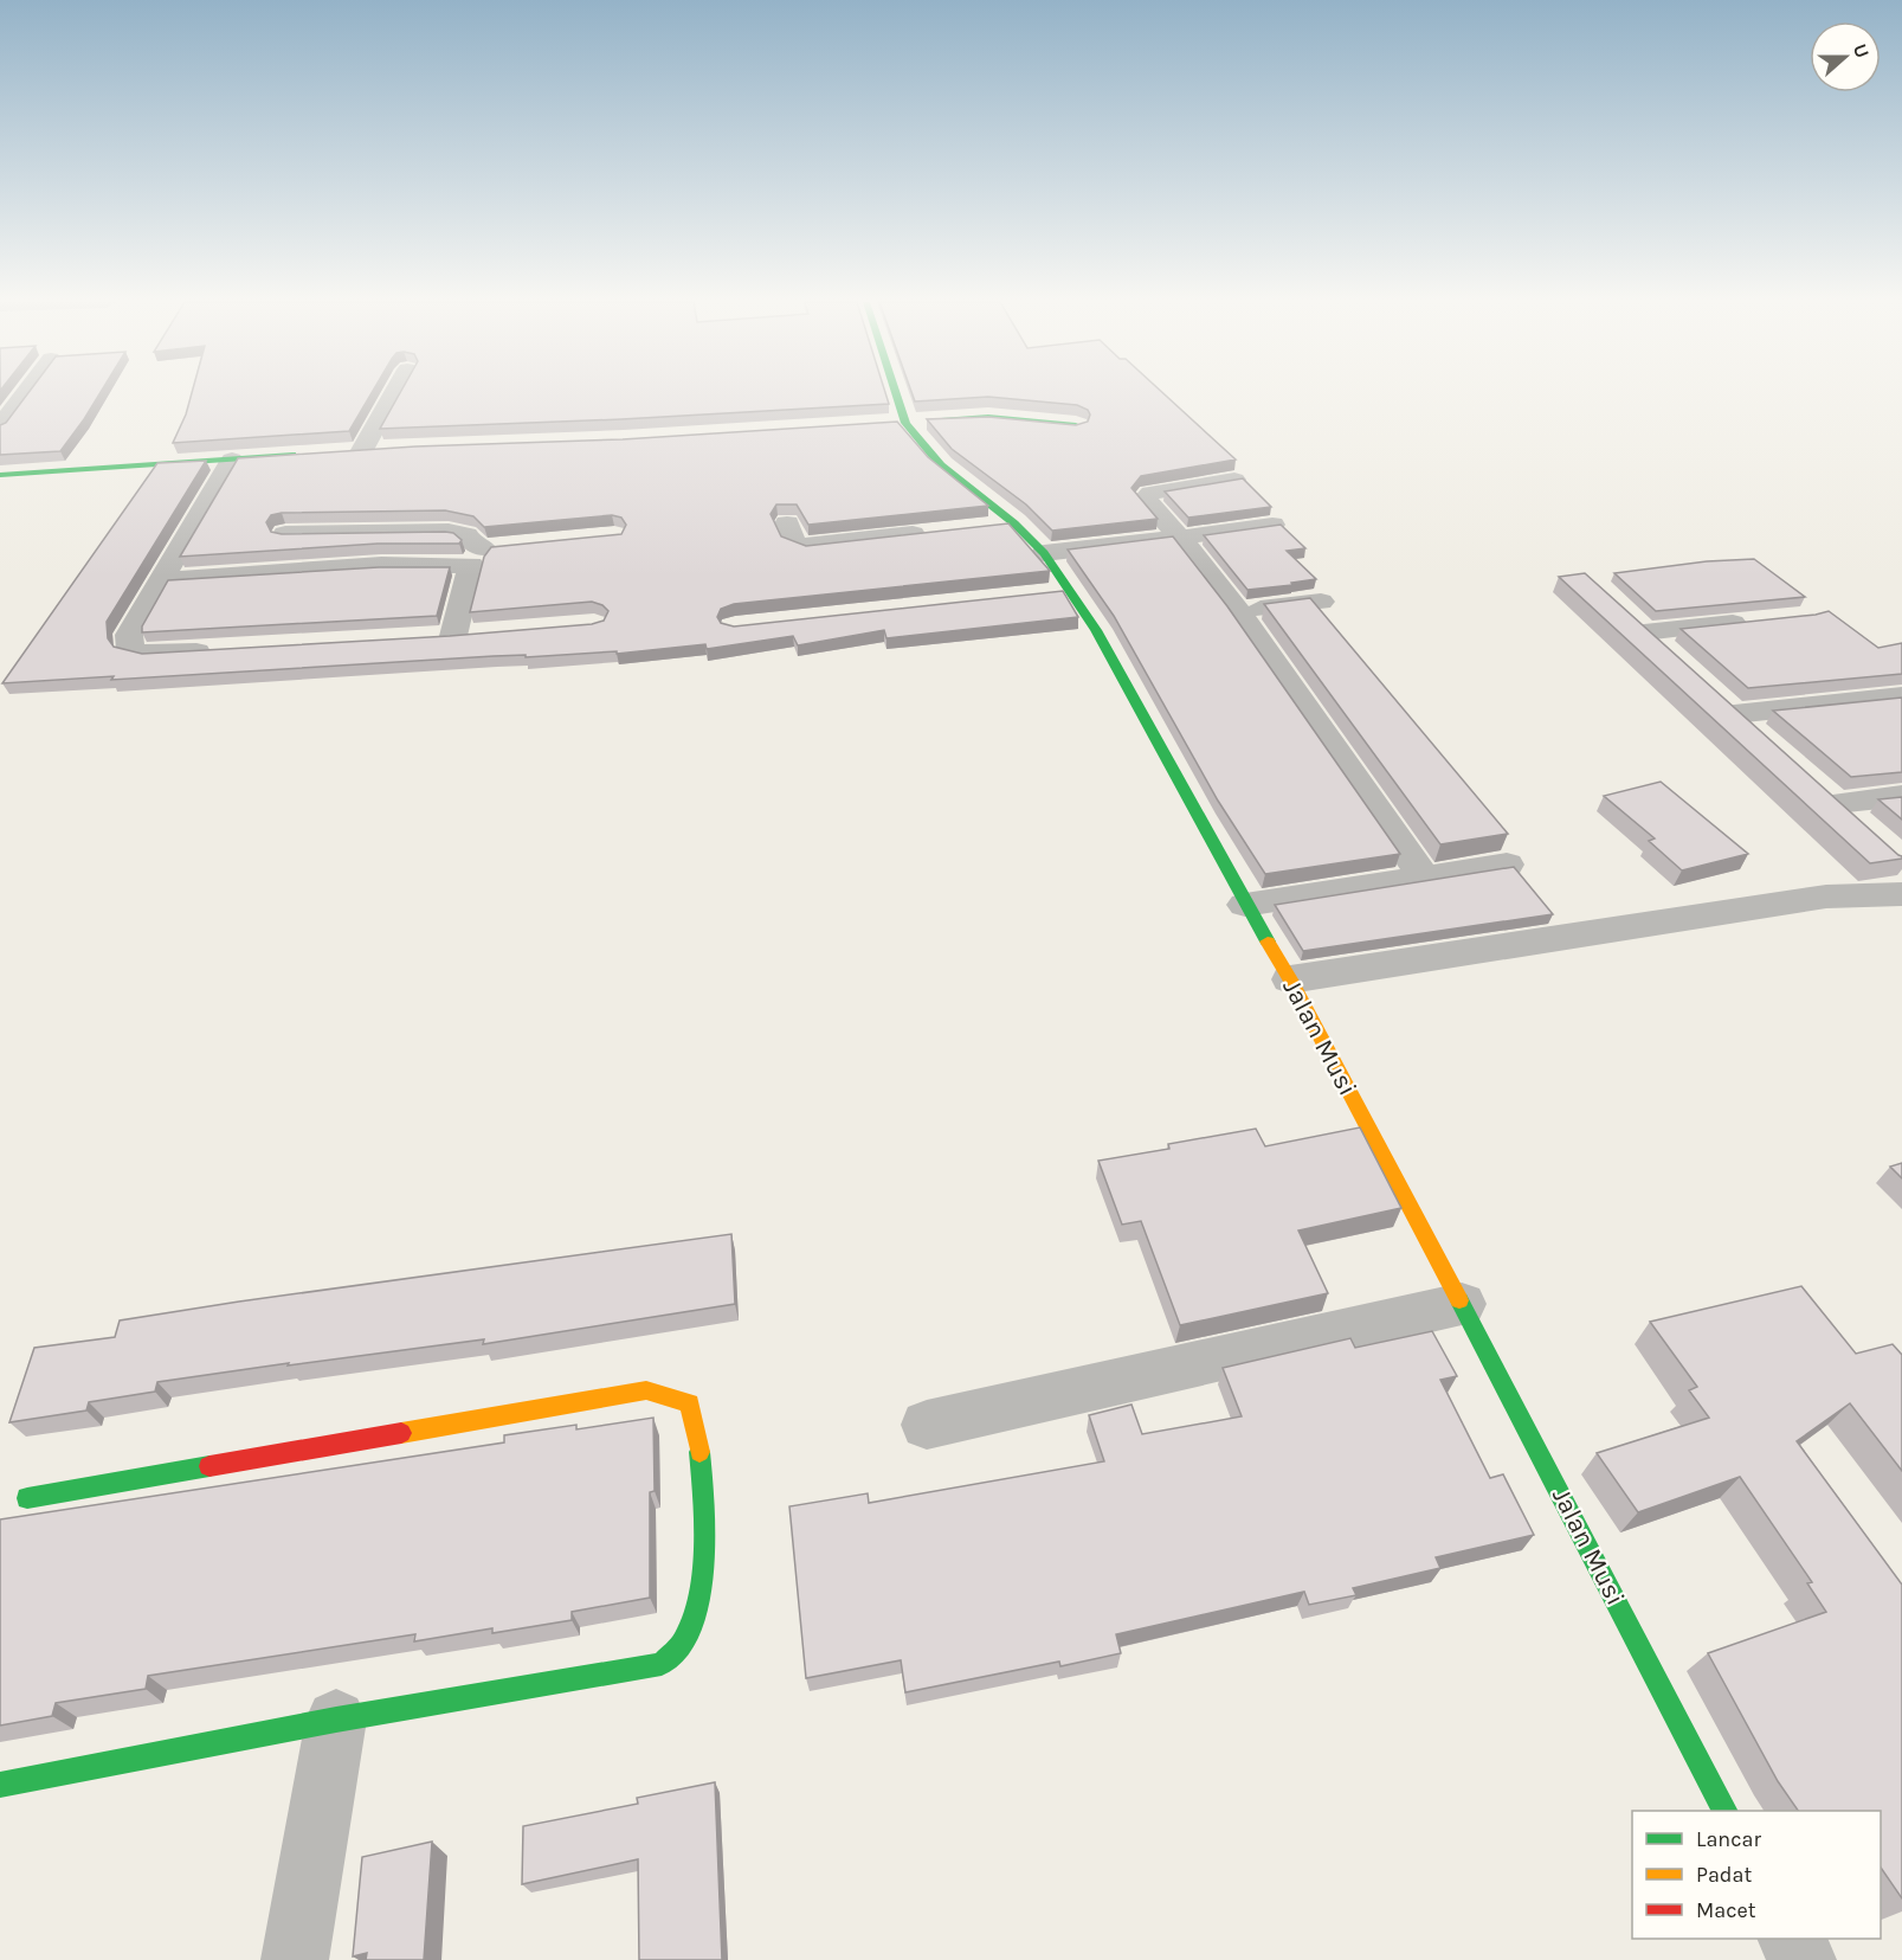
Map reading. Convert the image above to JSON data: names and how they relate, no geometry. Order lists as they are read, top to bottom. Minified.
{"streets":{"street":["Jalan Musi"]},"legend":["Lancar","Padat","Macet"],"north":"right"}
